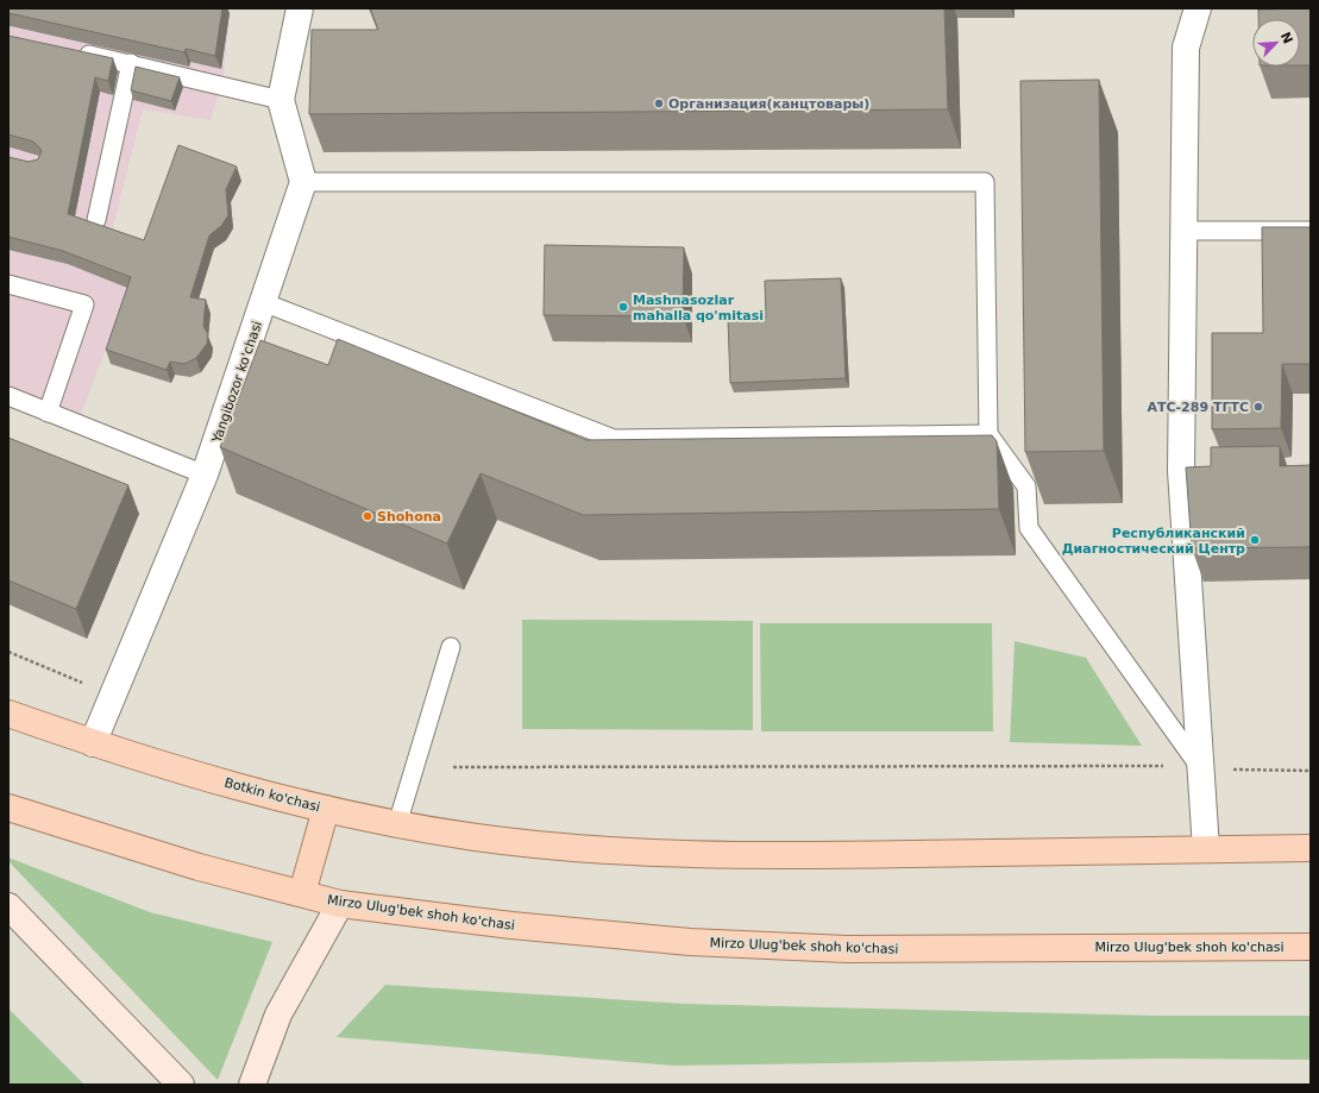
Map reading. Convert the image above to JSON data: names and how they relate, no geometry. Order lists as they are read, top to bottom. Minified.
{"streets":{"main road":["Botkin ko'chasi","Mirzo Ulug'bek shoh ko'chasi"],"street":["Yangibozor ko'chasi"]},"crossings":[["Yangibozor ko'chasi","Botkin ko'chasi"],["Botkin ko'chasi","Mirzo Ulug'bek shoh ko'chasi"]],"places":["Организация(канцтовары)","Mashnasozlar mahalla qo'mitasi","АТС-289 ТГТС","Shohona","Республиканский Диагностический Центр"],"north":"top right"}
